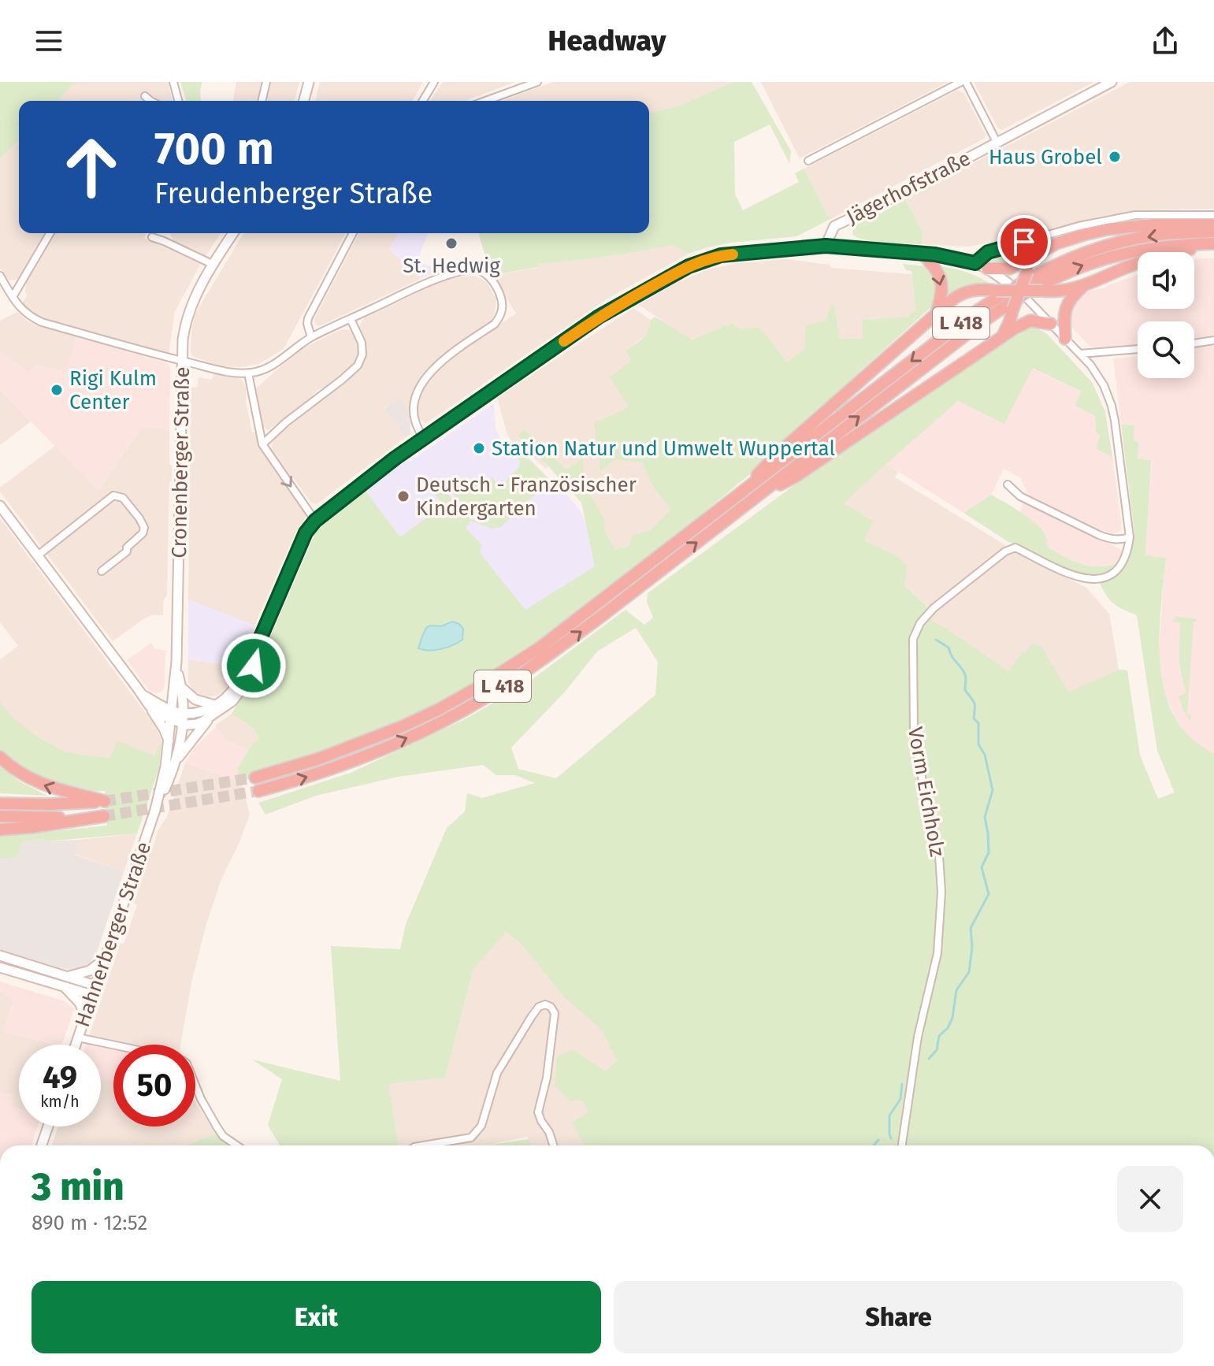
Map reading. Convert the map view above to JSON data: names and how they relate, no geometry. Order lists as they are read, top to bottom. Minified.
{"streets":{"highway":["L 418"],"main road":["Jägerhofstraße","Cronenberger Straße","Hahnerberger Straße"],"street":["Vorm Eichholz"]},"crossings":[["Cronenberger Straße","Hahnerberger Straße"]],"places":["Haus Grobel","St. Hedwig","Rigi Kulm Center","Station Natur und Umwelt Wuppertal","Deutsch - Französischer Kindergarten"],"page":{"header":"Headway","turn":["700 m","Freudenberger Straße"],"speed":"49 km/h","limit":"50","heading":["3 min","890 m · 12:52"],"buttons":["Exit","Share"]}}
